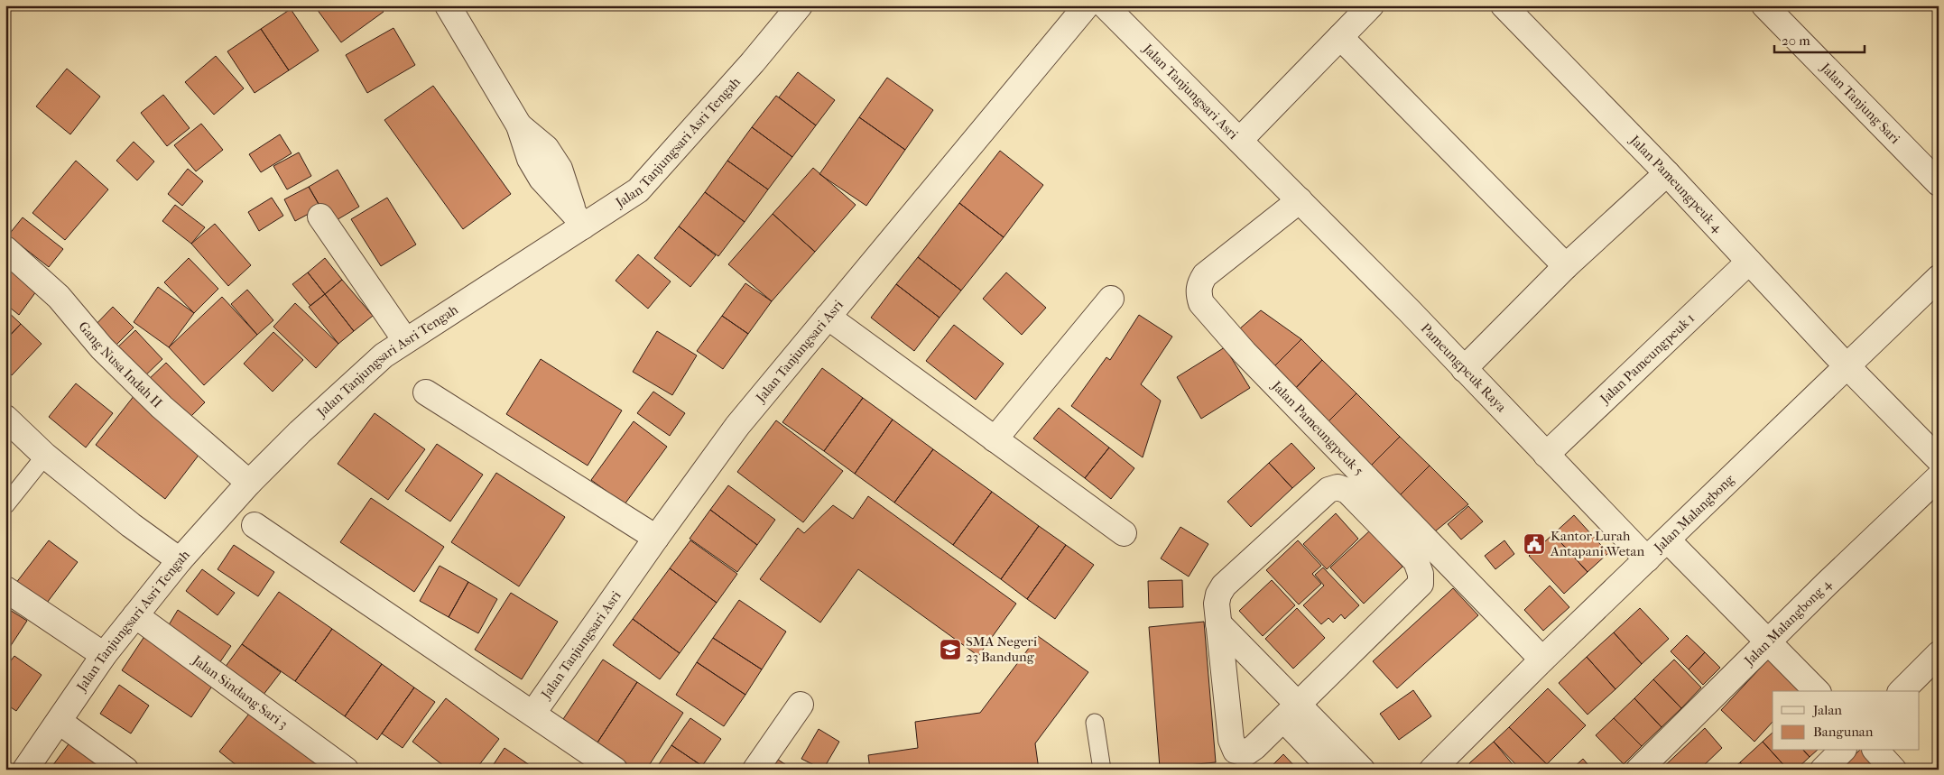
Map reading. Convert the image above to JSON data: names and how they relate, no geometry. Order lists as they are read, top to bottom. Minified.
{"streets":{"street":["Jalan Tanjungsari Asri","Jalan Tanjung Sari","Jalan Tanjungsari Asri Tengah","Jalan Pameungpeuk 4","Jalan Pameungpeuk 1","Gang Nusa Indah II","Pameungpeuk Raya","Jalan Pameungpeuk 5","Jalan Malangbong","Jalan Malangbong 4","Jalan Sindang Sari 3"]},"crossings":[["Jalan Tanjungsari Asri","Pameungpeuk Raya"],["Jalan Tanjungsari Asri Tengah","Gang Nusa Indah II"],["Jalan Tanjungsari Asri Tengah","Jalan Sindang Sari 3"],["Jalan Pameungpeuk 4","Jalan Pameungpeuk 1"],["Jalan Pameungpeuk 4","Jalan Malangbong"],["Jalan Pameungpeuk 1","Pameungpeuk Raya"],["Pameungpeuk Raya","Jalan Pameungpeuk 5"],["Pameungpeuk Raya","Jalan Malangbong"],["Jalan Pameungpeuk 5","Jalan Malangbong"]],"places":{"public building":["Kantor Lurah Antapani Wetan"],"school or university":["SMA Negeri 23 Bandung"]},"legend":["Jalan","Bangunan"],"scale_bar":"20 m"}
